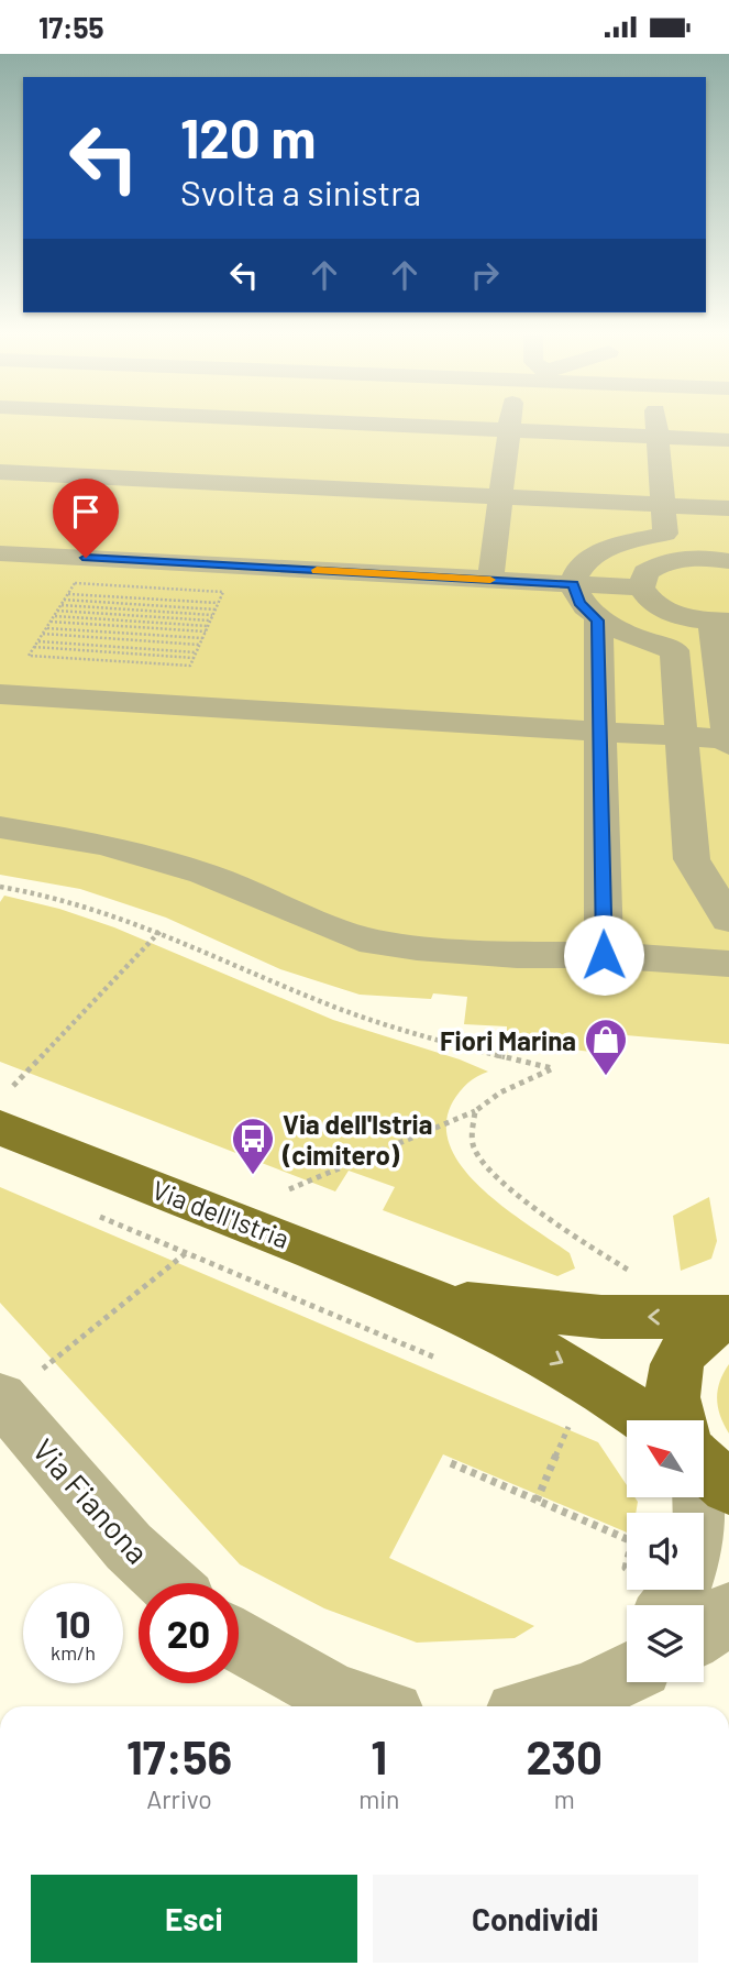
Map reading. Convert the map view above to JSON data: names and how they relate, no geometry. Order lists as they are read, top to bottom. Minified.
{"streets":{"main road":["Via dell'Istria"],"street":["Via Fianona"]},"places":{"shop":["Fiori Marina"],"bus stop":["Via dell'Istria (cimitero)"]},"north":"top left","page":{"status":"17:55","turn":["120 m","Svolta a sinistra"],"speed":"10 km/h","limit":"20","eta":["17:56","Arrivo","1","min","230","m"],"buttons":["Esci","Condividi"]}}
